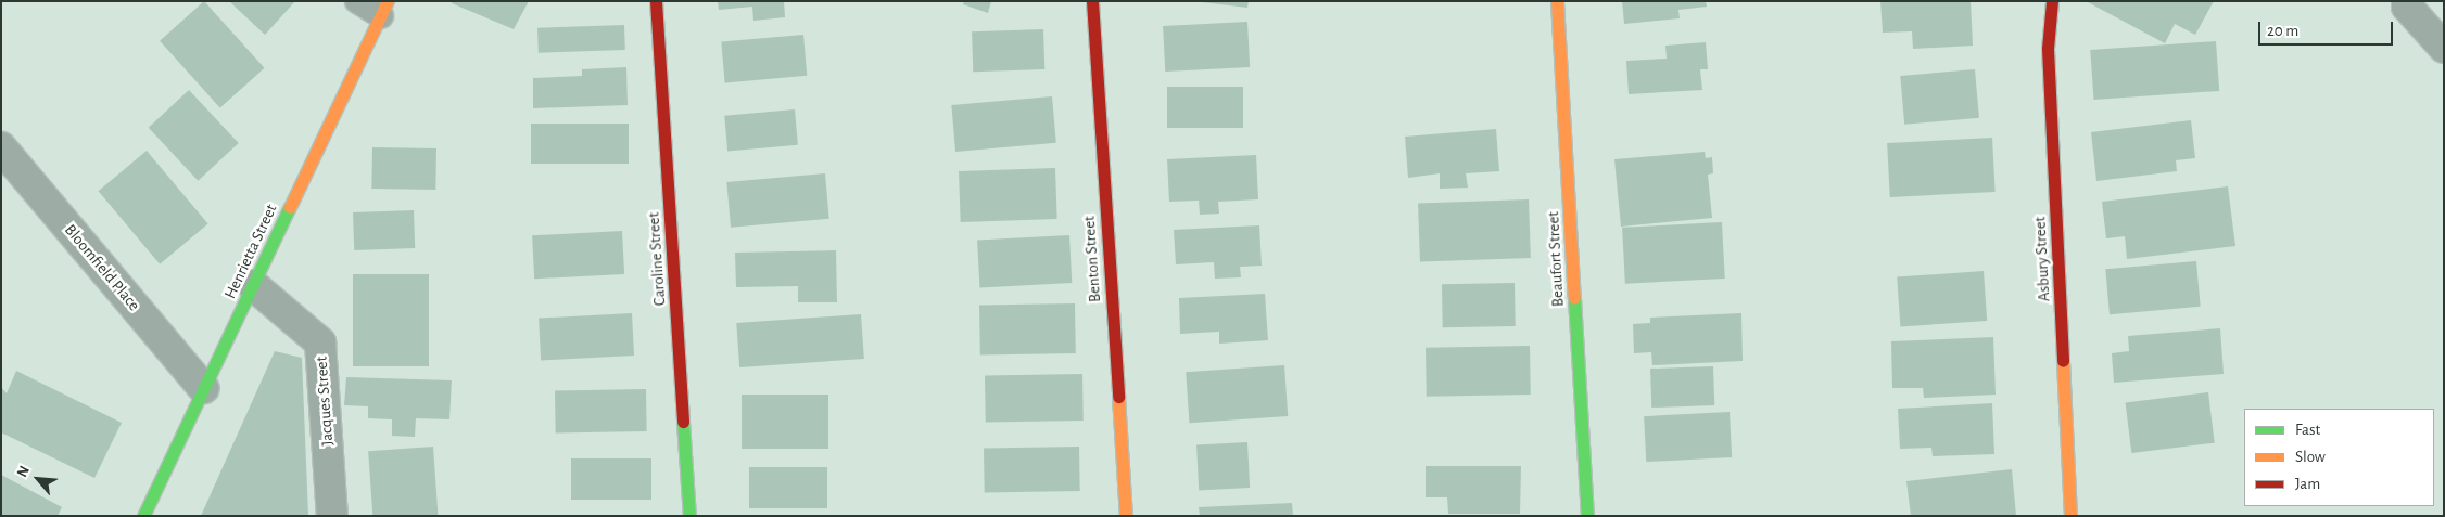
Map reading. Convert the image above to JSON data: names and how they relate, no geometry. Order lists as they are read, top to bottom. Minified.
{"streets":{"street":["Henrietta Street","Caroline Street","Benton Street","Beaufort Street","Asbury Street","Bloomfield Place","Jacques Street"]},"crossings":[["Henrietta Street","Bloomfield Place"],["Henrietta Street","Jacques Street"]],"legend":["Fast","Slow","Jam"],"scale_bar":"20 m","north":"top left"}
